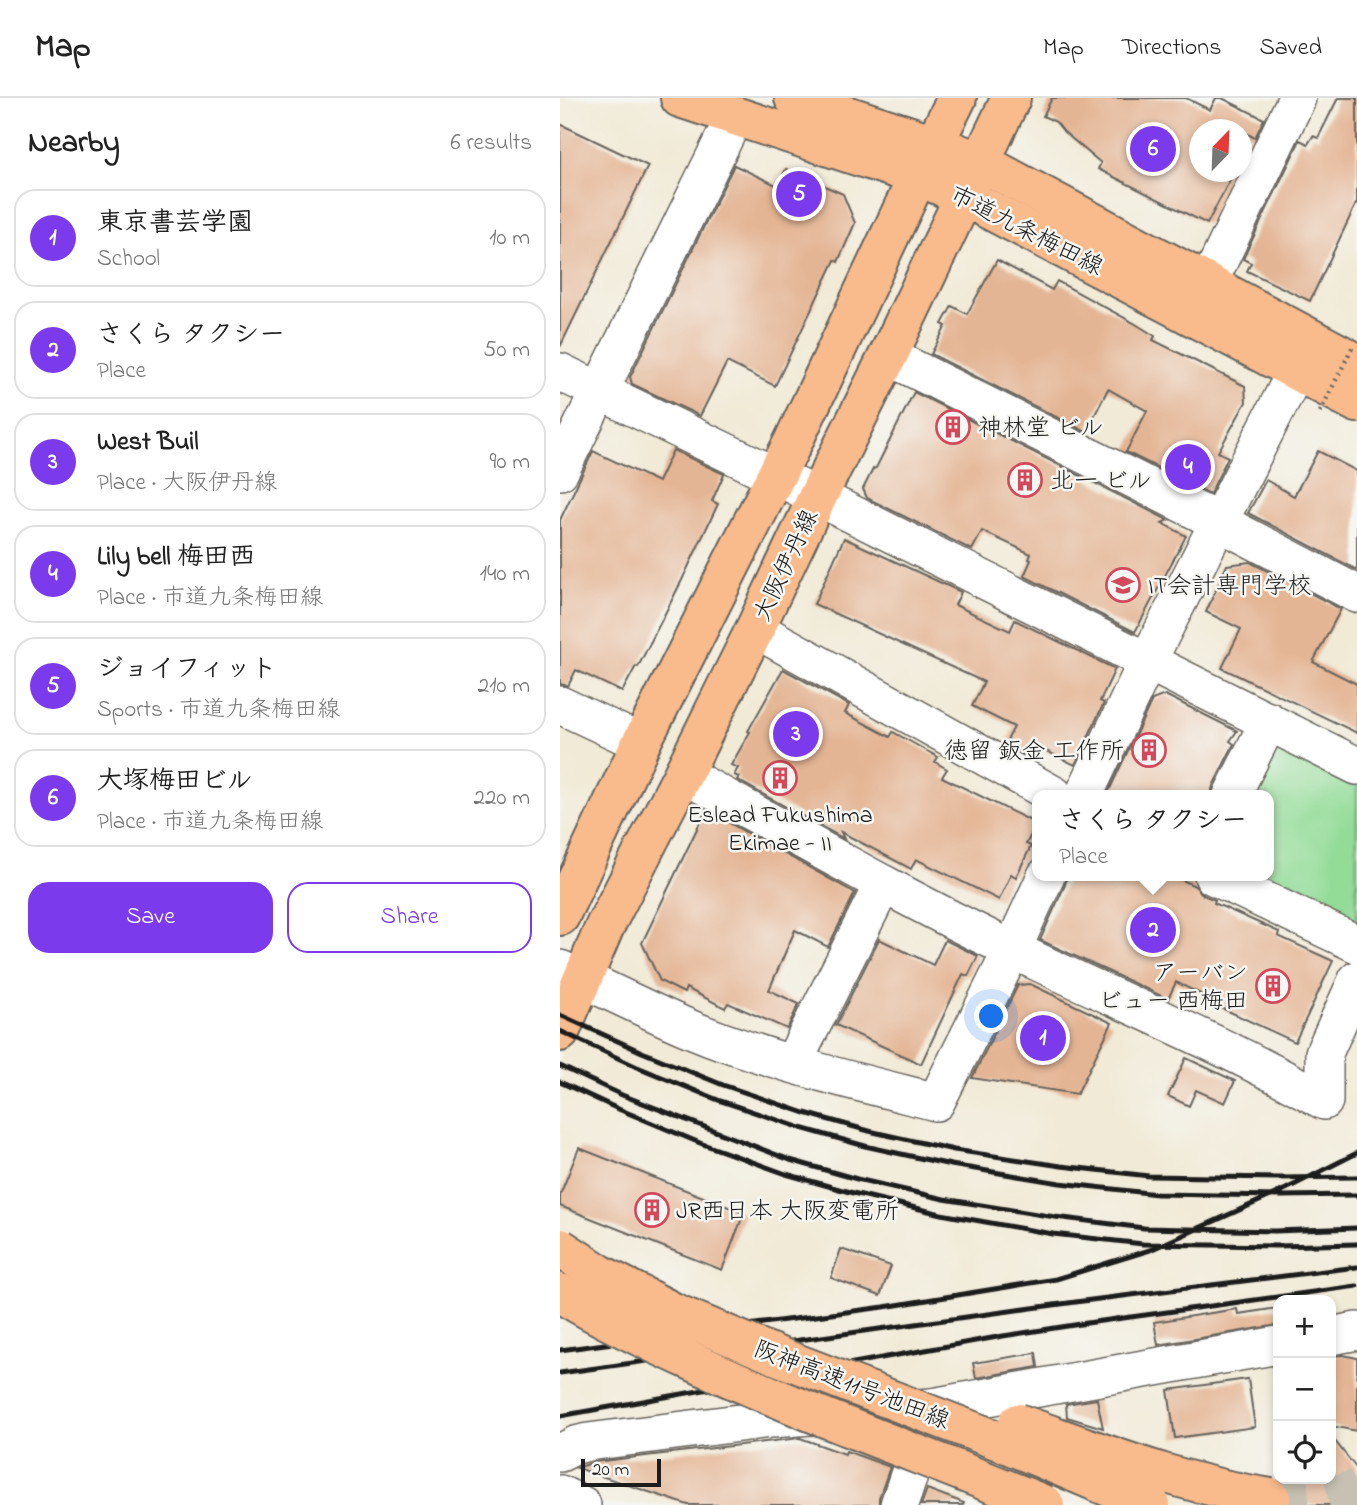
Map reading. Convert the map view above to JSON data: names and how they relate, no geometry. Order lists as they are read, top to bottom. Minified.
{"streets":{"main road":["市道九条梅田線","大阪伊丹線","阪神高速11号池田線"]},"crossings":[["市道九条梅田線","大阪伊丹線"]],"places":{"building":["神林堂 ビル","北一 ビル","徳留 鈑金 工作所","Eslead Fukushima Ekimae - II","アーバン ビュー 西梅田","JR西日本 大阪変電所"],"school or university":["IT会計専門学校"]},"scale_bar":"20 m","north":"top right","page":{"header":"Map","nav":["Map","Directions","Saved"],"heading":["Nearby","6 results"],"pins":["6","5","4","3","2","1"],"list":[{"mark":"1","name":"東京書芸学園","note":"School","value":"10 m"},{"mark":"2","name":"さくら タクシー","note":"Place","value":"50 m"},{"mark":"3","name":"West Buil","note":"Place · 大阪伊丹線","value":"90 m"},{"mark":"4","name":"Lily bell 梅田西","note":"Place · 市道九条梅田線","value":"140 m"},{"mark":"5","name":"ジョイフィット","note":"Sports · 市道九条梅田線","value":"210 m"},{"mark":"6","name":"大塚梅田ビル","note":"Place · 市道九条梅田線","value":"220 m"}],"popup":["さくら タクシー","Place"],"buttons":["Save","Share"],"map_buttons":["+","−"],"scale":"20 m"}}
